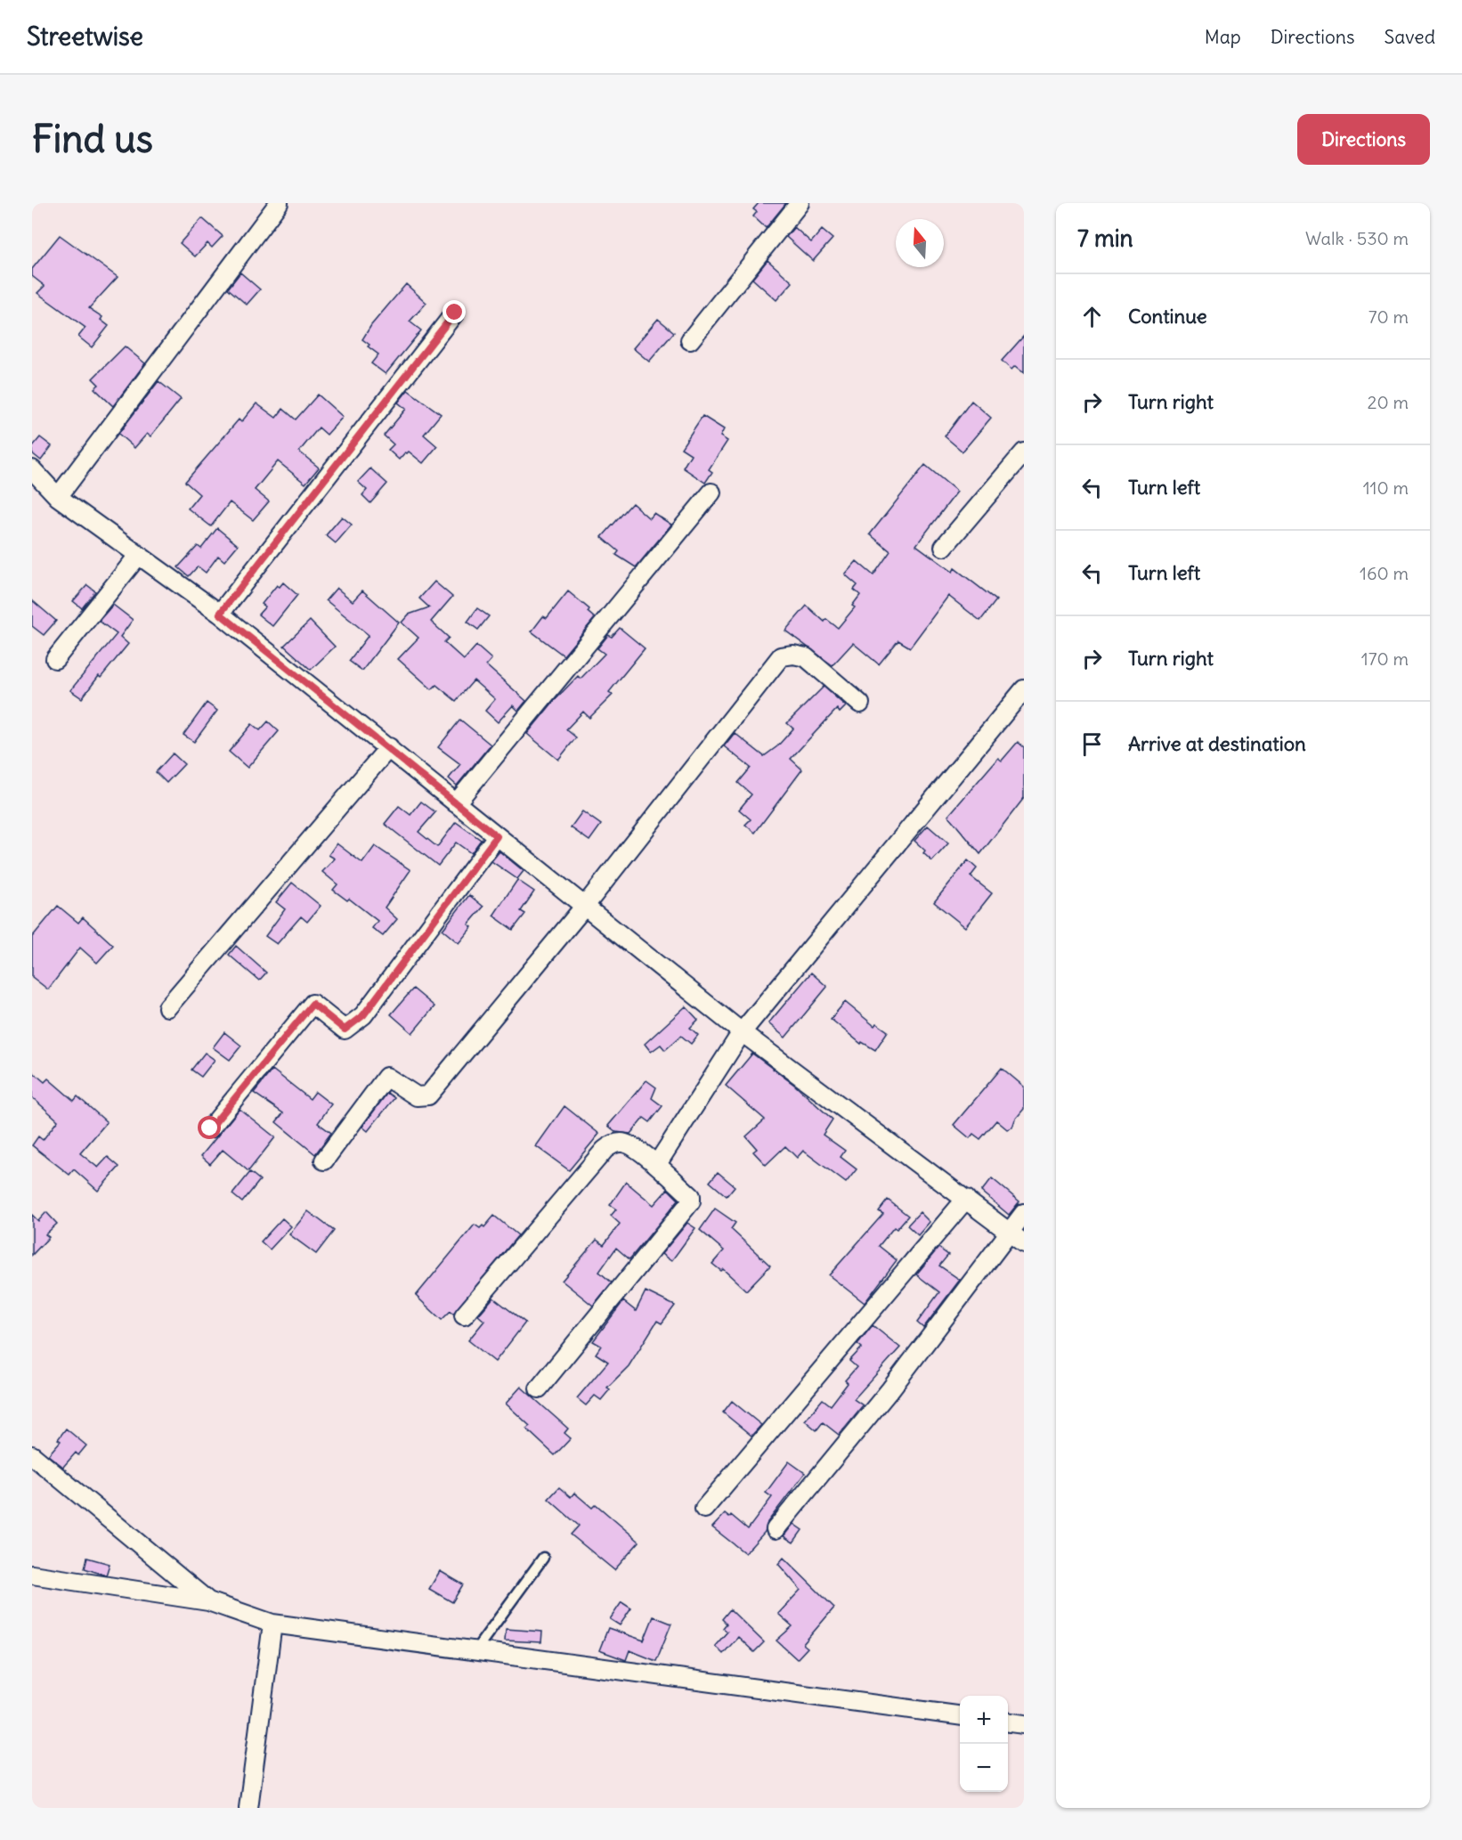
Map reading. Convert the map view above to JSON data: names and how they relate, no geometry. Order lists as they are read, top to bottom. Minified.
{"north":"top","page":{"header":"Streetwise","nav":["Map","Directions","Saved"],"buttons":"Directions","title":"Find us","heading":["7 min","Walk · 530 m"],"list":[["Continue","70 m"],["Turn right","20 m"],["Turn left","110 m"],["Turn left","160 m"],["Turn right","170 m"],"Arrive at destination"],"map_buttons":["+","−"]}}
